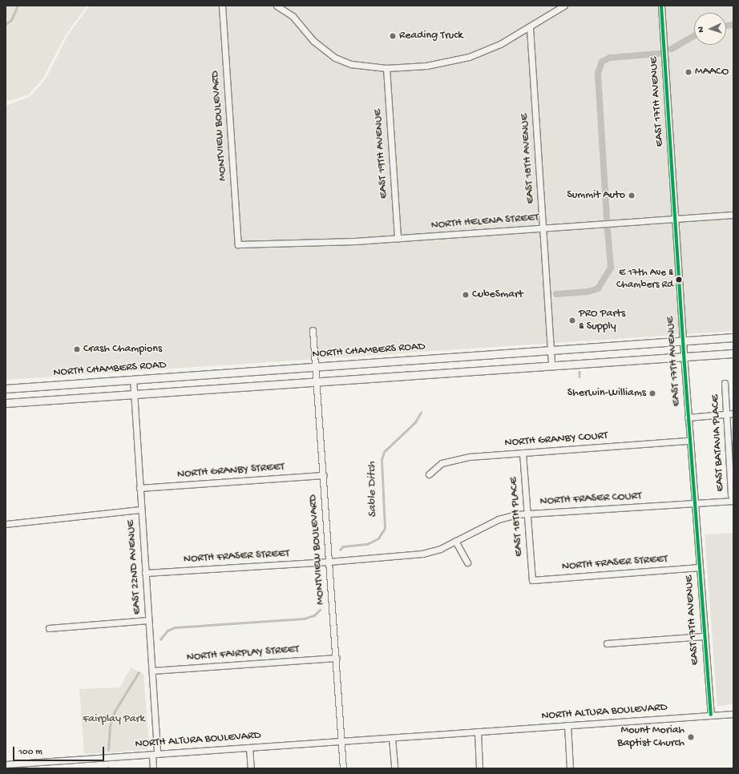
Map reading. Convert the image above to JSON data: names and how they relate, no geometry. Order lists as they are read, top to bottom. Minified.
{"streets":{"main road":["NORTH CHAMBERS ROAD"],"street":["EAST 17TH AVENUE","MONTVIEW BOULEVARD","EAST 19TH AVENUE","EAST 18TH AVENUE","NORTH HELENA STREET","NORTH GRANBY COURT","EAST BATAVIA PLACE","NORTH GRANBY STREET","NORTH FRASER COURT","EAST 18TH PLACE","NORTH FRASER STREET","EAST 22ND AVENUE","NORTH FAIRPLAY STREET","NORTH ALTURA BOULEVARD"]},"crossings":[["EAST 17TH AVENUE","NORTH HELENA STREET"],["EAST 17TH AVENUE","NORTH CHAMBERS ROAD"],["EAST 17TH AVENUE","NORTH GRANBY COURT"],["EAST 17TH AVENUE","NORTH FRASER COURT"],["EAST 17TH AVENUE","NORTH FRASER STREET"],["EAST 17TH AVENUE","NORTH ALTURA BOULEVARD"],["MONTVIEW BOULEVARD","NORTH HELENA STREET"],["MONTVIEW BOULEVARD","NORTH CHAMBERS ROAD"],["MONTVIEW BOULEVARD","NORTH GRANBY STREET"],["MONTVIEW BOULEVARD","NORTH FRASER COURT"],["MONTVIEW BOULEVARD","NORTH FRASER STREET"],["MONTVIEW BOULEVARD","NORTH FAIRPLAY STREET"],["MONTVIEW BOULEVARD","NORTH ALTURA BOULEVARD"],["EAST 19TH AVENUE","NORTH HELENA STREET"],["EAST 18TH AVENUE","NORTH HELENA STREET"],["EAST 18TH AVENUE","NORTH CHAMBERS ROAD"],["NORTH CHAMBERS ROAD","EAST 22ND AVENUE"],["NORTH GRANBY COURT","EAST 18TH PLACE"],["EAST BATAVIA PLACE","NORTH FRASER COURT"],["NORTH GRANBY STREET","EAST 22ND AVENUE"],["NORTH FRASER COURT","EAST 18TH PLACE"],["NORTH FRASER COURT","NORTH FRASER STREET"],["EAST 18TH PLACE","NORTH FRASER STREET"],["NORTH FRASER STREET","EAST 22ND AVENUE"],["EAST 22ND AVENUE","NORTH FAIRPLAY STREET"],["EAST 22ND AVENUE","NORTH ALTURA BOULEVARD"]],"water":["Sable Ditch"],"parks":["Fairplay Park"],"places":["Reading Truck","MAACO","Summit Auto","E 17th Ave & Chambers Rd","CubeSmart","PRO Parts & Supply","Crash Champions","Sherwin-Williams","Mount Moriah Baptist Church"],"scale_bar":"100 m","north":"left"}
